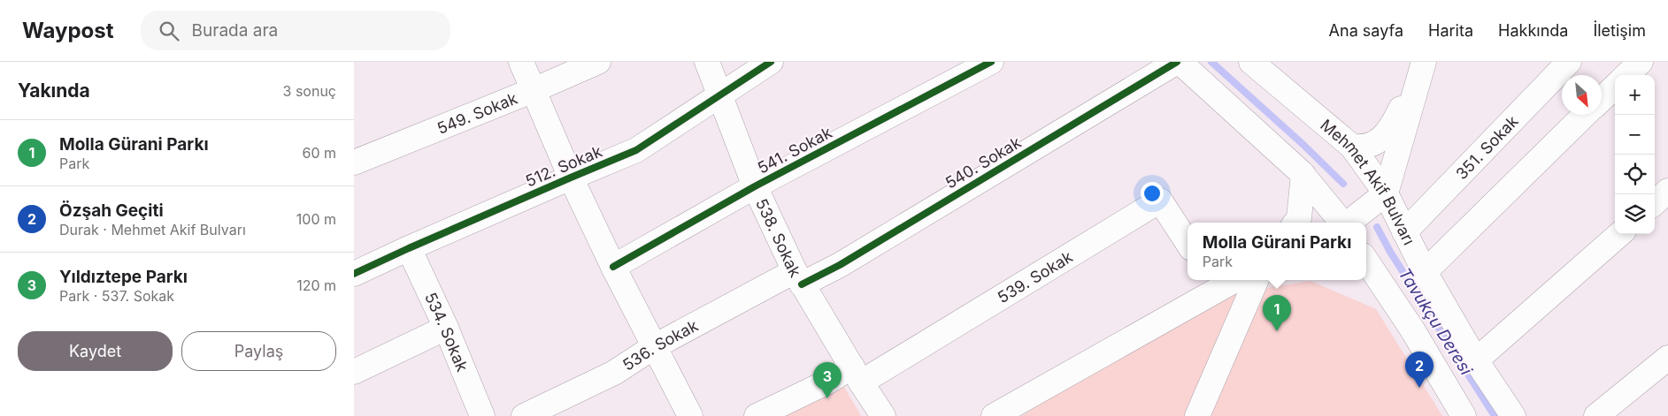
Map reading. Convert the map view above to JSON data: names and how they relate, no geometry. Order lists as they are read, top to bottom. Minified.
{"streets":{"street":["549. Sokak","351. Sokak","541. Sokak","540. Sokak","512. Sokak","Mehmet Akif Bulvarı","538. Sokak","539. Sokak","534. Sokak","536. Sokak"]},"crossings":[["351. Sokak","Mehmet Akif Bulvarı"],["541. Sokak","538. Sokak"],["540. Sokak","538. Sokak"],["540. Sokak","536. Sokak"],["512. Sokak","538. Sokak"],["512. Sokak","534. Sokak"],["538. Sokak","539. Sokak"],["538. Sokak","536. Sokak"]],"water":["Tavukçu Deresi"],"north":"bottom right","page":{"header":"Waypost","search":"Burada ara","nav":["Ana sayfa","Harita","Hakkında","İletişim"],"heading":["Yakında","3 sonuç"],"map_buttons":["+","−"],"list":[{"mark":"1","name":"Molla Gürani Parkı","note":"Park","value":"60 m"},{"mark":"2","name":"Özşah Geçiti","note":"Durak · Mehmet Akif Bulvarı","value":"100 m"},{"mark":"3","name":"Yıldıztepe Parkı","note":"Park · 537. Sokak","value":"120 m"}],"popup":["Molla Gürani Parkı","Park"],"pins":["1","2","3"],"buttons":["Kaydet","Paylaş"]}}
